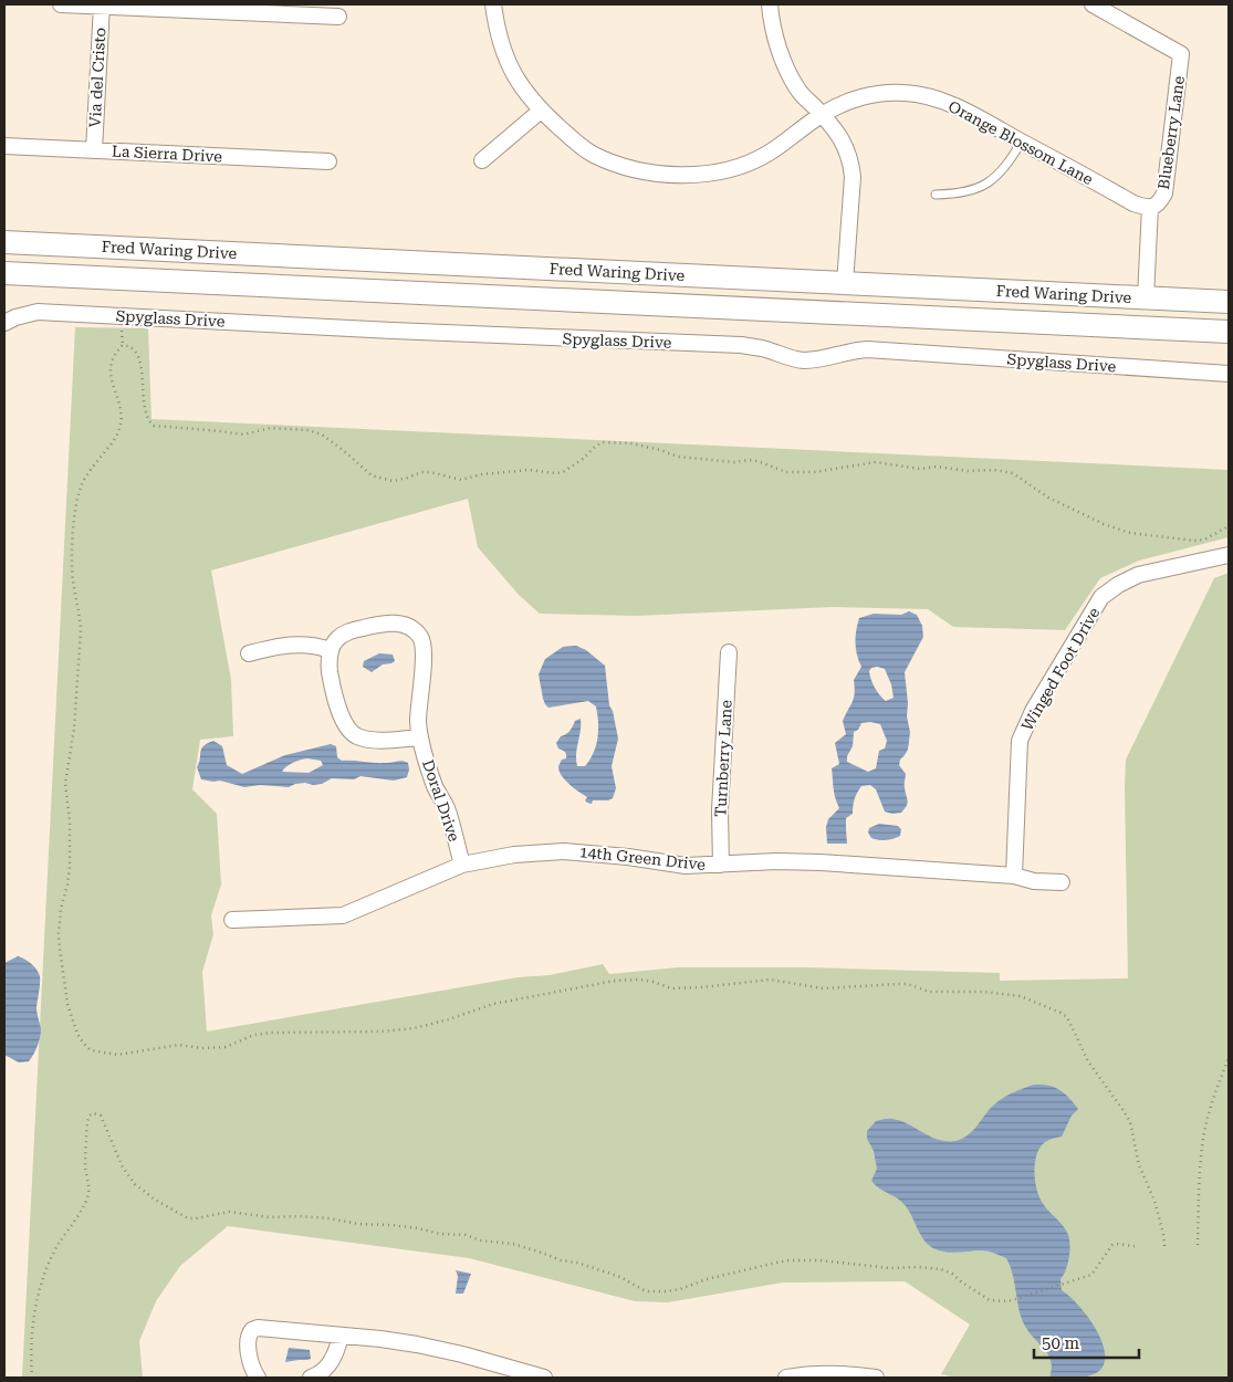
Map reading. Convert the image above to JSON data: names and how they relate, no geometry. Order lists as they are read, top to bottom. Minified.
{"streets":{"main road":["Fred Waring Drive"],"street":["Via del Cristo","Blueberry Lane","Orange Blossom Lane","La Sierra Drive","Spyglass Drive","Winged Foot Drive","Turnberry Lane","Doral Drive","14th Green Drive"]},"crossings":[["Via del Cristo","La Sierra Drive"],["Blueberry Lane","Orange Blossom Lane"],["Winged Foot Drive","14th Green Drive"],["Turnberry Lane","14th Green Drive"],["Doral Drive","14th Green Drive"]],"scale_bar":"50 m"}
